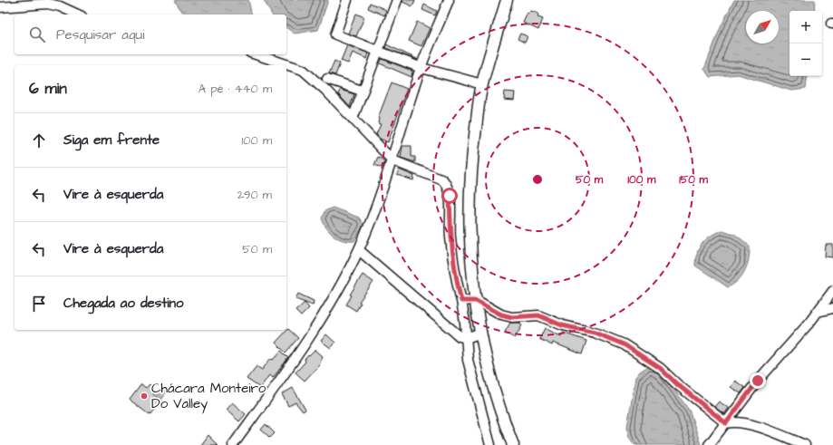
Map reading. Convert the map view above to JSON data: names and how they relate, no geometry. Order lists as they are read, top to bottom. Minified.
{"places":["Chácara Monteiro Do Valley"],"north":"top right","page":{"map_buttons":["+","−"],"search":"Pesquisar aqui","heading":["6 min","A pé · 440 m"],"list":[["Siga em frente","100 m"],["Vire à esquerda","290 m"],["Vire à esquerda","50 m"],"Chegada ao destino"]},"rings":["50 m","100 m","150 m"]}
